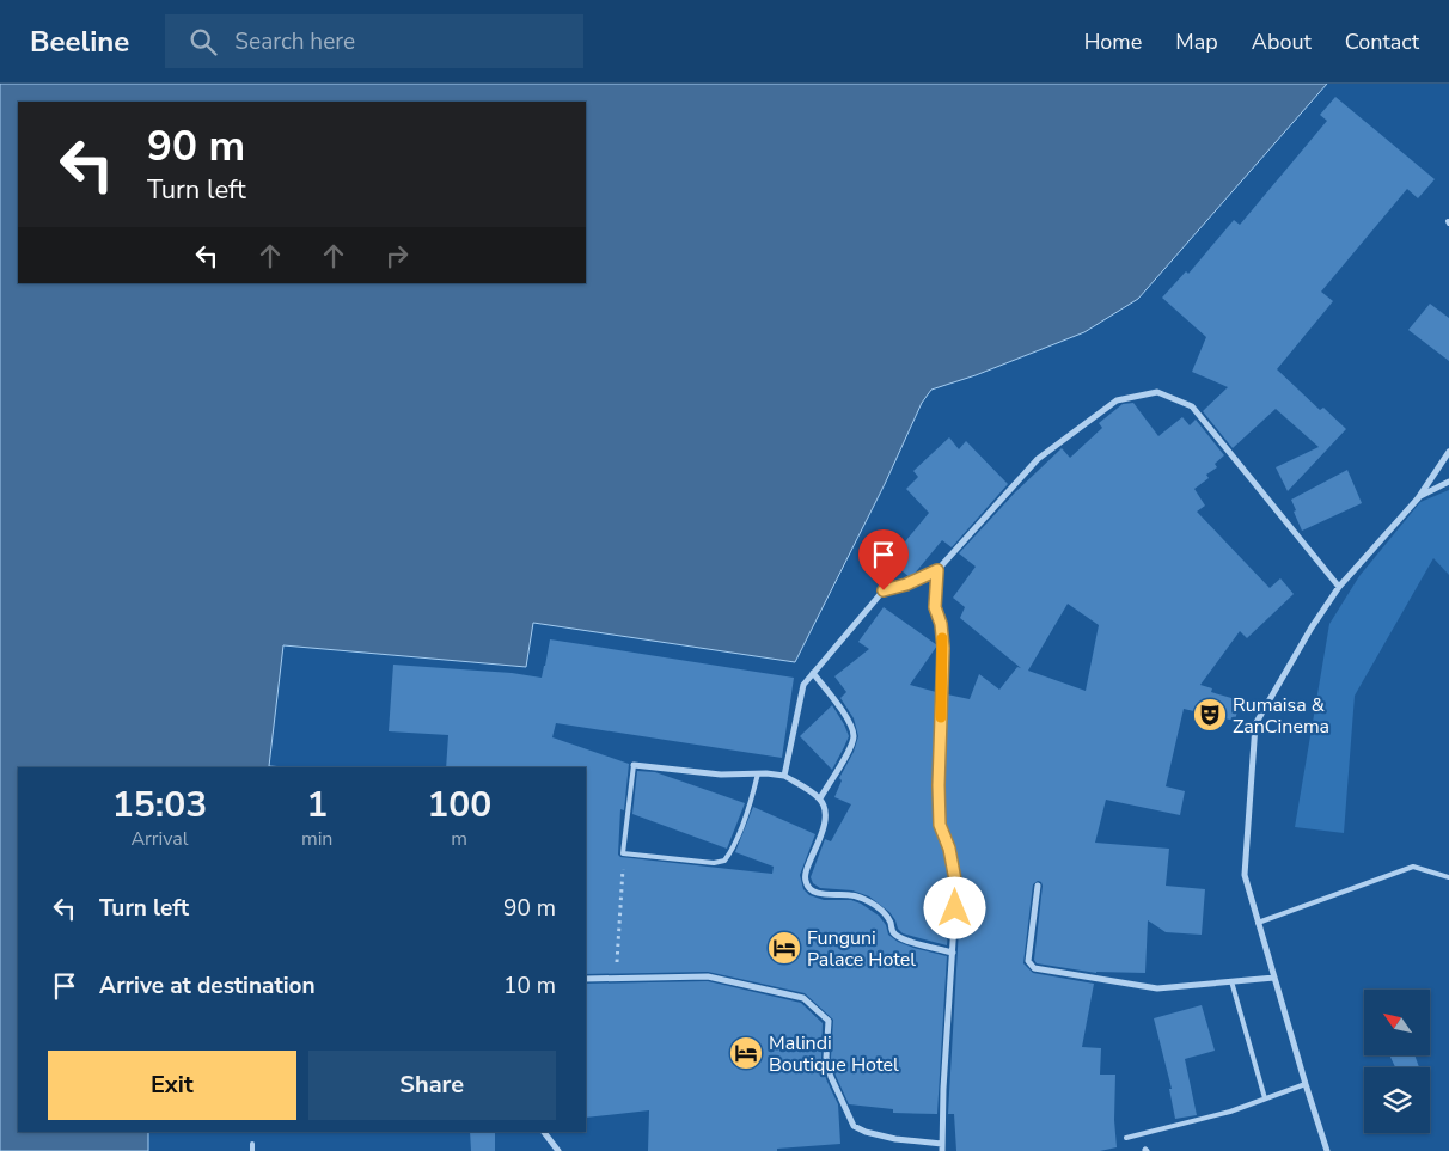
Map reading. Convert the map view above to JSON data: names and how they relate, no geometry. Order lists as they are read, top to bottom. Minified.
{"places":{"theatre":["Rumaisa & ZanCinema"],"hotel":["Funguni Palace Hotel","Malindi Boutique Hotel"]},"north":"top left","page":{"header":"Beeline","search":"Search here","nav":["Home","Map","About","Contact"],"turn":["90 m","Turn left"],"eta":["15:03","Arrival","1","min","100","m"],"list":[{"name":"Turn left","value":"90 m"},{"name":"Arrive at destination","value":"10 m"}],"buttons":["Exit","Share"]}}
